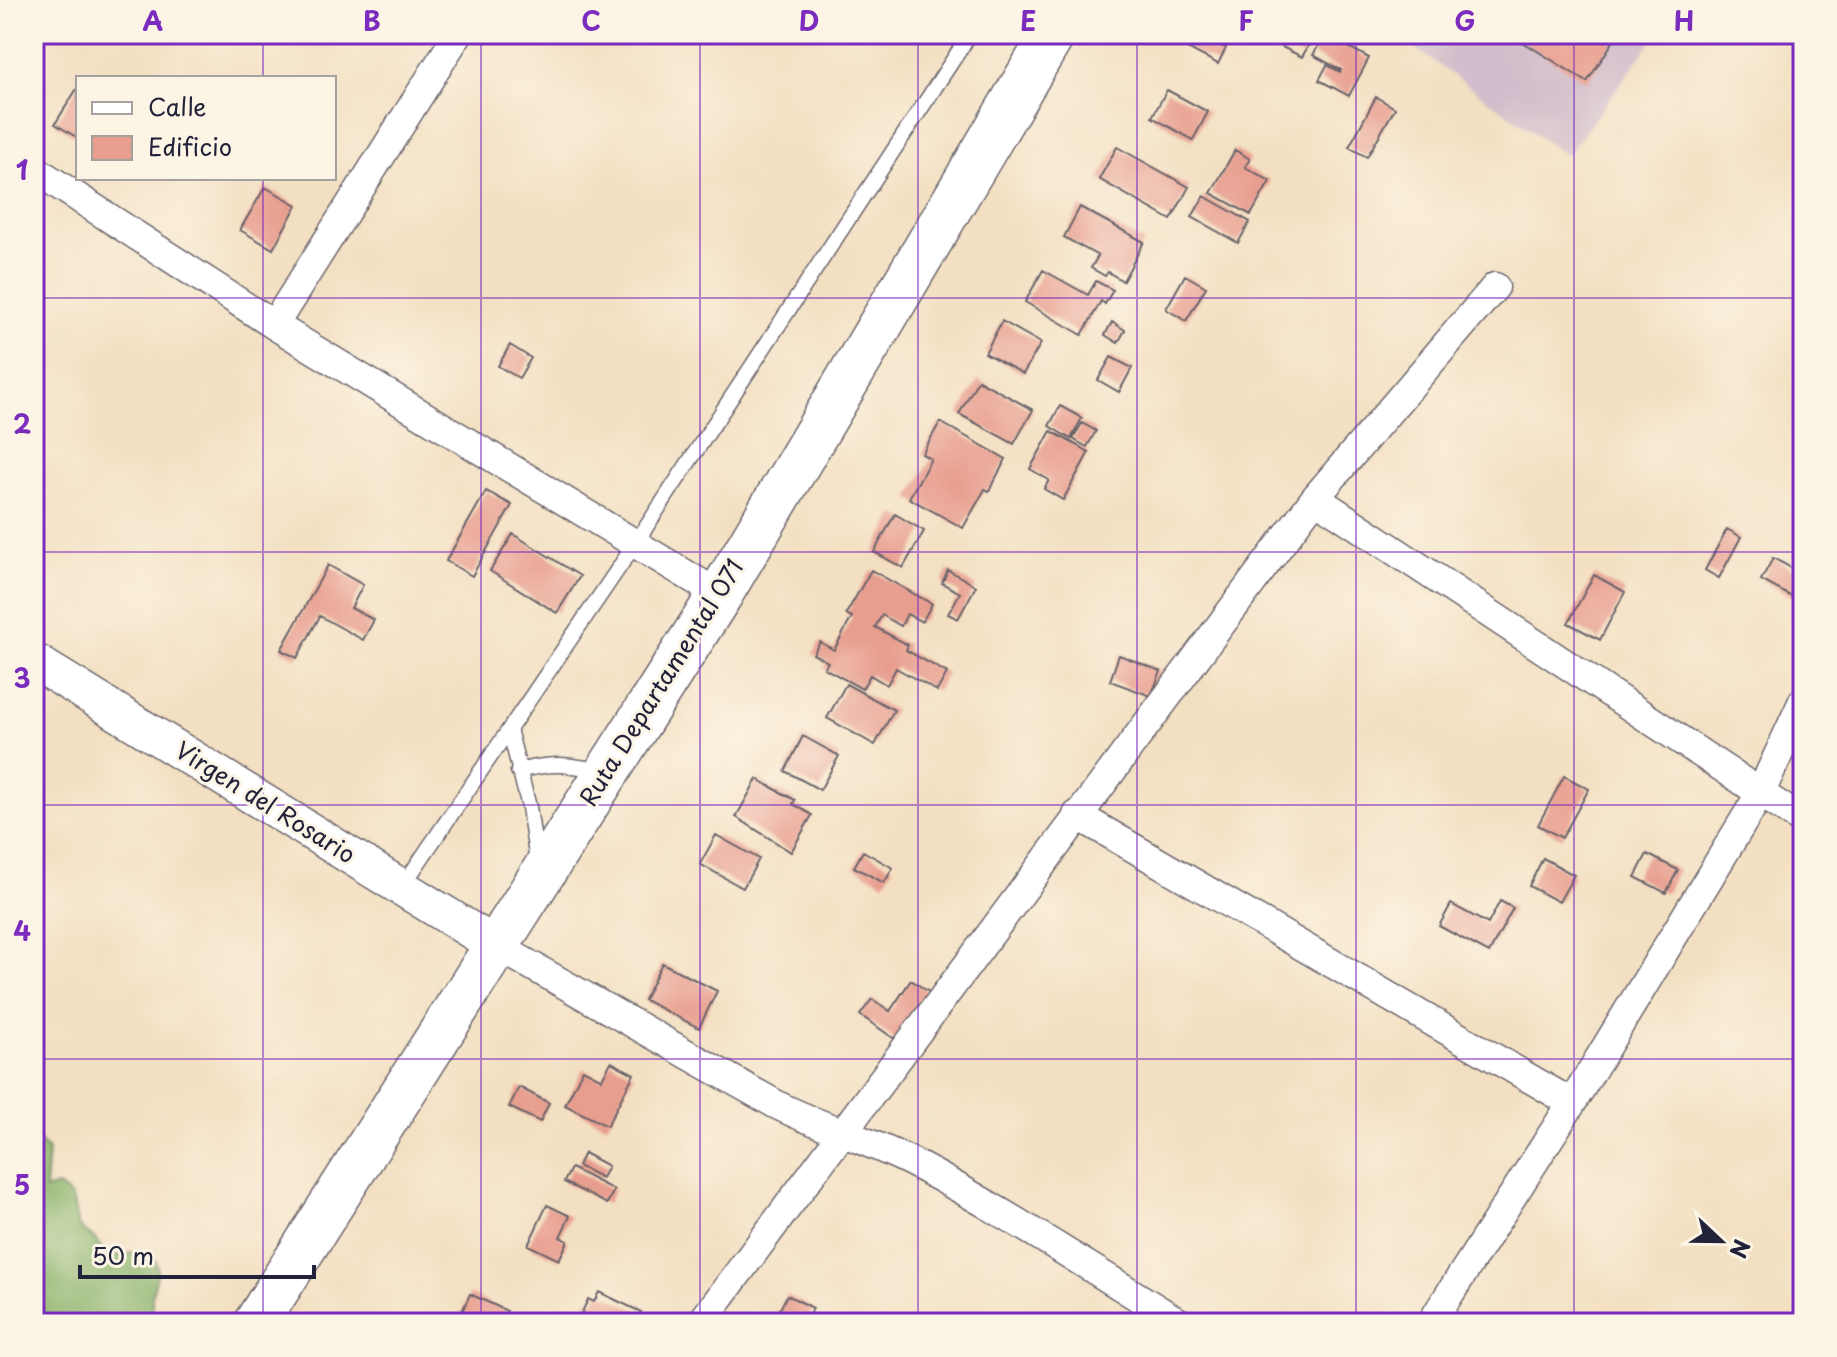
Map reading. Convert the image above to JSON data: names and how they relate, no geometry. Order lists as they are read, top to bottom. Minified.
{"streets":{"main road":["Ruta Departamental 071"],"street":["Virgen del Rosario"]},"crossings":[["Ruta Departamental 071","Virgen del Rosario"]],"legend":["Calle","Edificio"],"scale_bar":"50 m","north":"right","grid":{"columns":["A","B","C","D","E","F","G","H"],"rows":["1","2","3","4","5"]}}
